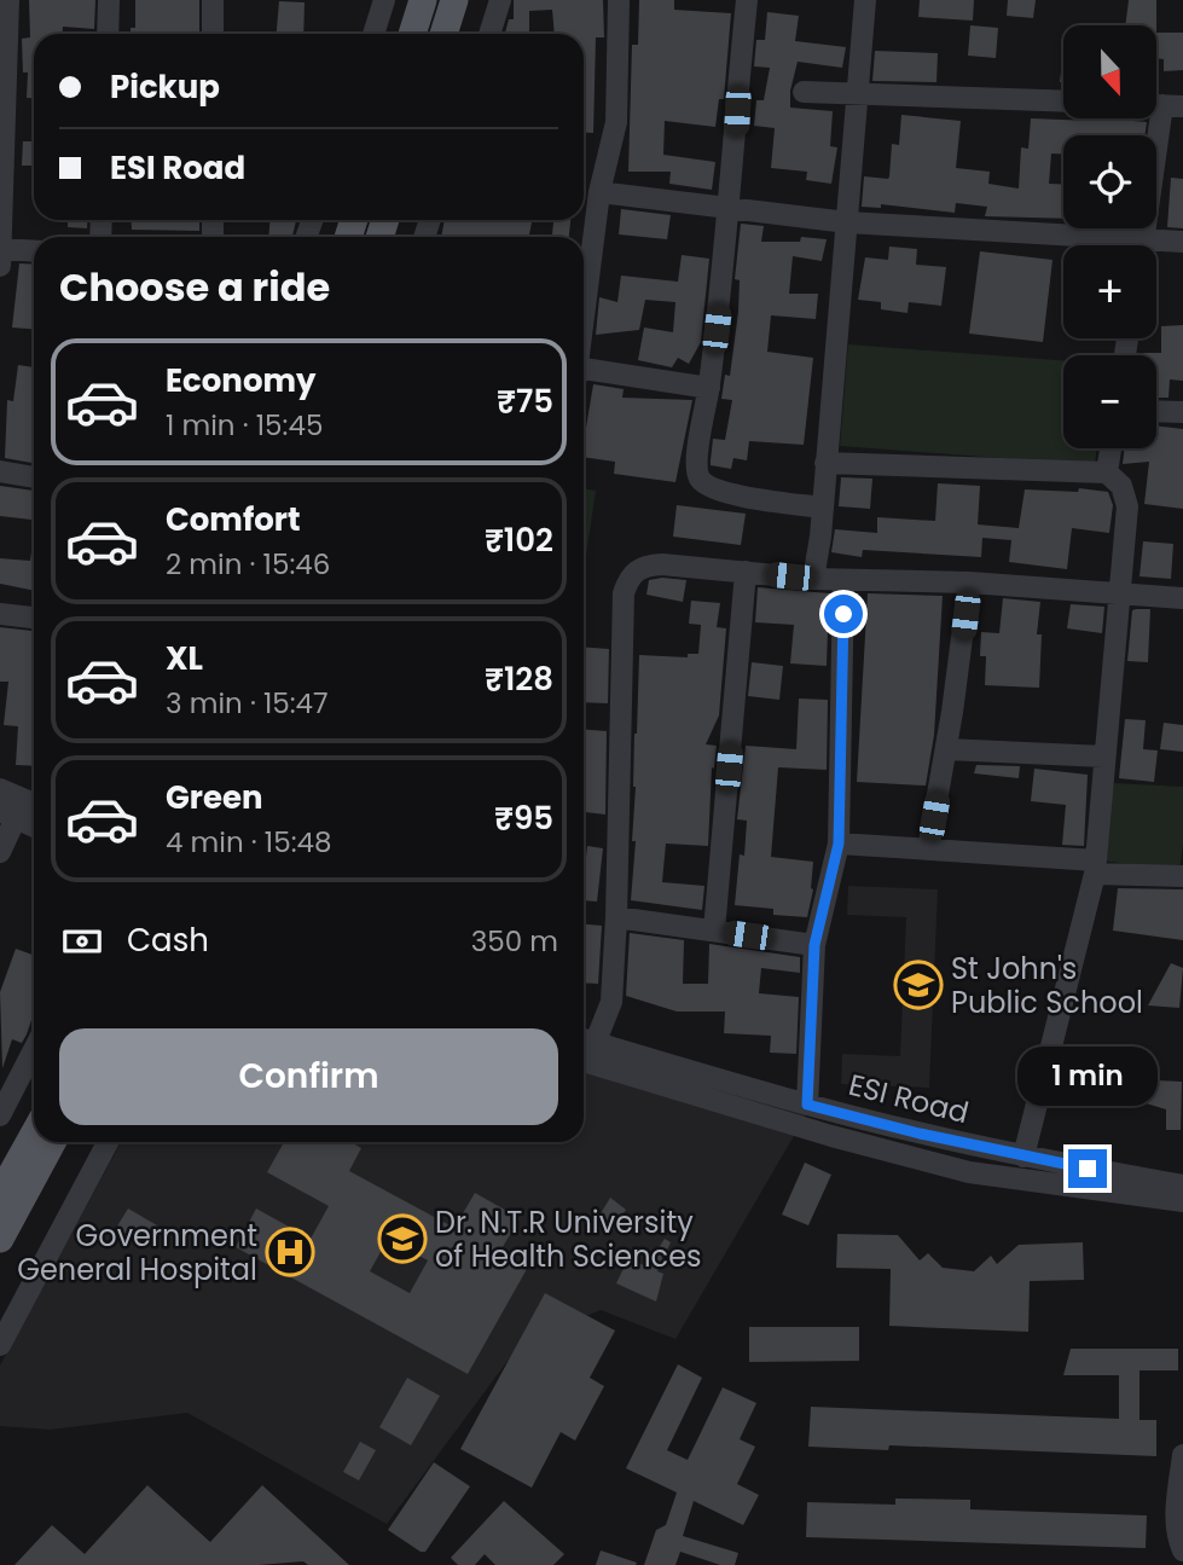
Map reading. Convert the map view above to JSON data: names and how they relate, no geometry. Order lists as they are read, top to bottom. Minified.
{"streets":{"street":["ESI Road"]},"places":{"school or university":["St John's Public School","Dr. N.T.R University of Health Sciences"],"hospital":["Government General Hospital"]},"north":"bottom","page":{"map_buttons":["+","−"],"banner":["Pickup","ESI Road"],"heading":"Choose a ride","list":[{"name":"Economy","note":"1 min · 15:45","value":"₹75"},{"name":"Comfort","note":"2 min · 15:46","value":"₹102"},{"name":"XL","note":"3 min · 15:47","value":"₹128"},{"name":"Green","note":"4 min · 15:48","value":"₹95"}],"pay":["Cash","350 m"],"buttons":"Confirm","bubble":"1 min"}}
